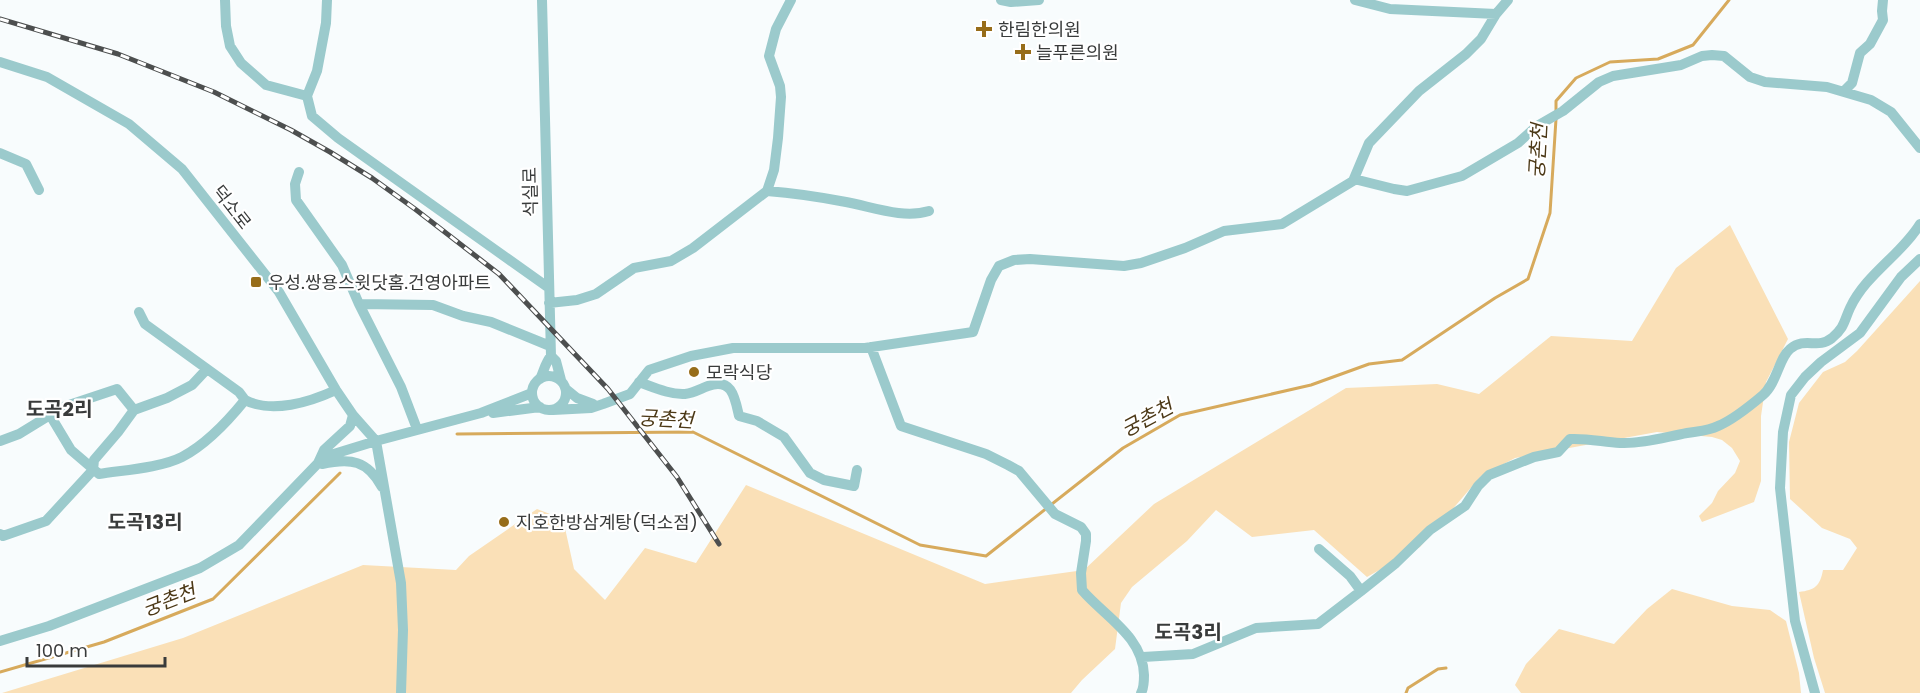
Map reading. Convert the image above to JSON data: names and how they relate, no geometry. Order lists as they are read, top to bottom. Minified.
{"streets":{"street":["석실로","덕소로"]},"districts":["도곡2리","도곡13리","도곡3리"],"water":["궁촌천"],"places":{"health":["한림한의원","늘푸른의원"],"transit":["우성.쌍용스윗닷홈.건영아파트"],"other":["모락식당","지호한방삼계탕(덕소점)"]},"scale_bar":"100 m"}
